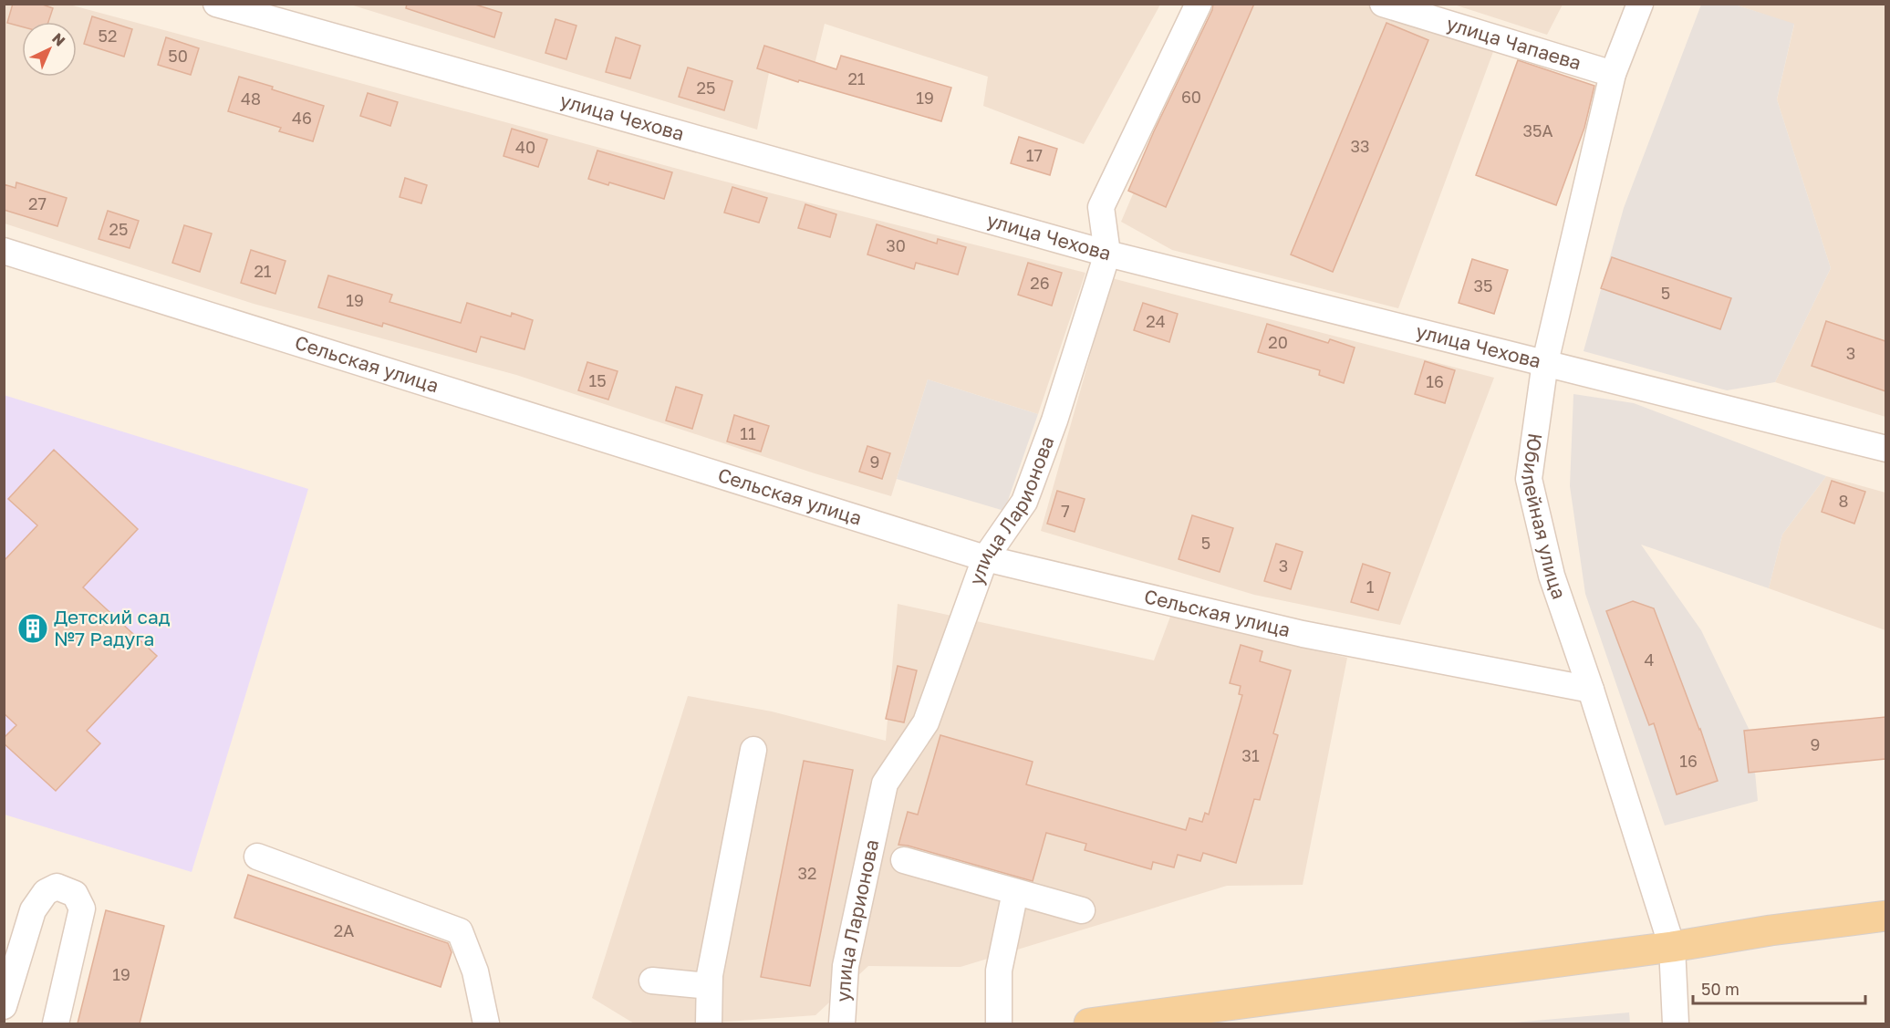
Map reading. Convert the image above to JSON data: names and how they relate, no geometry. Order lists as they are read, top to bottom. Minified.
{"streets":{"street":["улица Чапаева","улица Чехова","Сельская улица","улица Ларионова","Юбилейная улица"]},"crossings":[["улица Чапаева","Юбилейная улица"],["улица Чехова","улица Ларионова"],["улица Чехова","Юбилейная улица"],["Сельская улица","улица Ларионова"],["Сельская улица","Юбилейная улица"]],"places":{"building":["Детский сад №7 Радуга"]},"house_numbers":["52","50","21","25","60","19","48","46","35А","33","40","17","27","25","30","21","26","35","5","19","24","20","3","15","16","11","9","8","7","5","3","1","4","9","31","16","32","2А","19"],"scale_bar":"50 m","north":"top right"}
